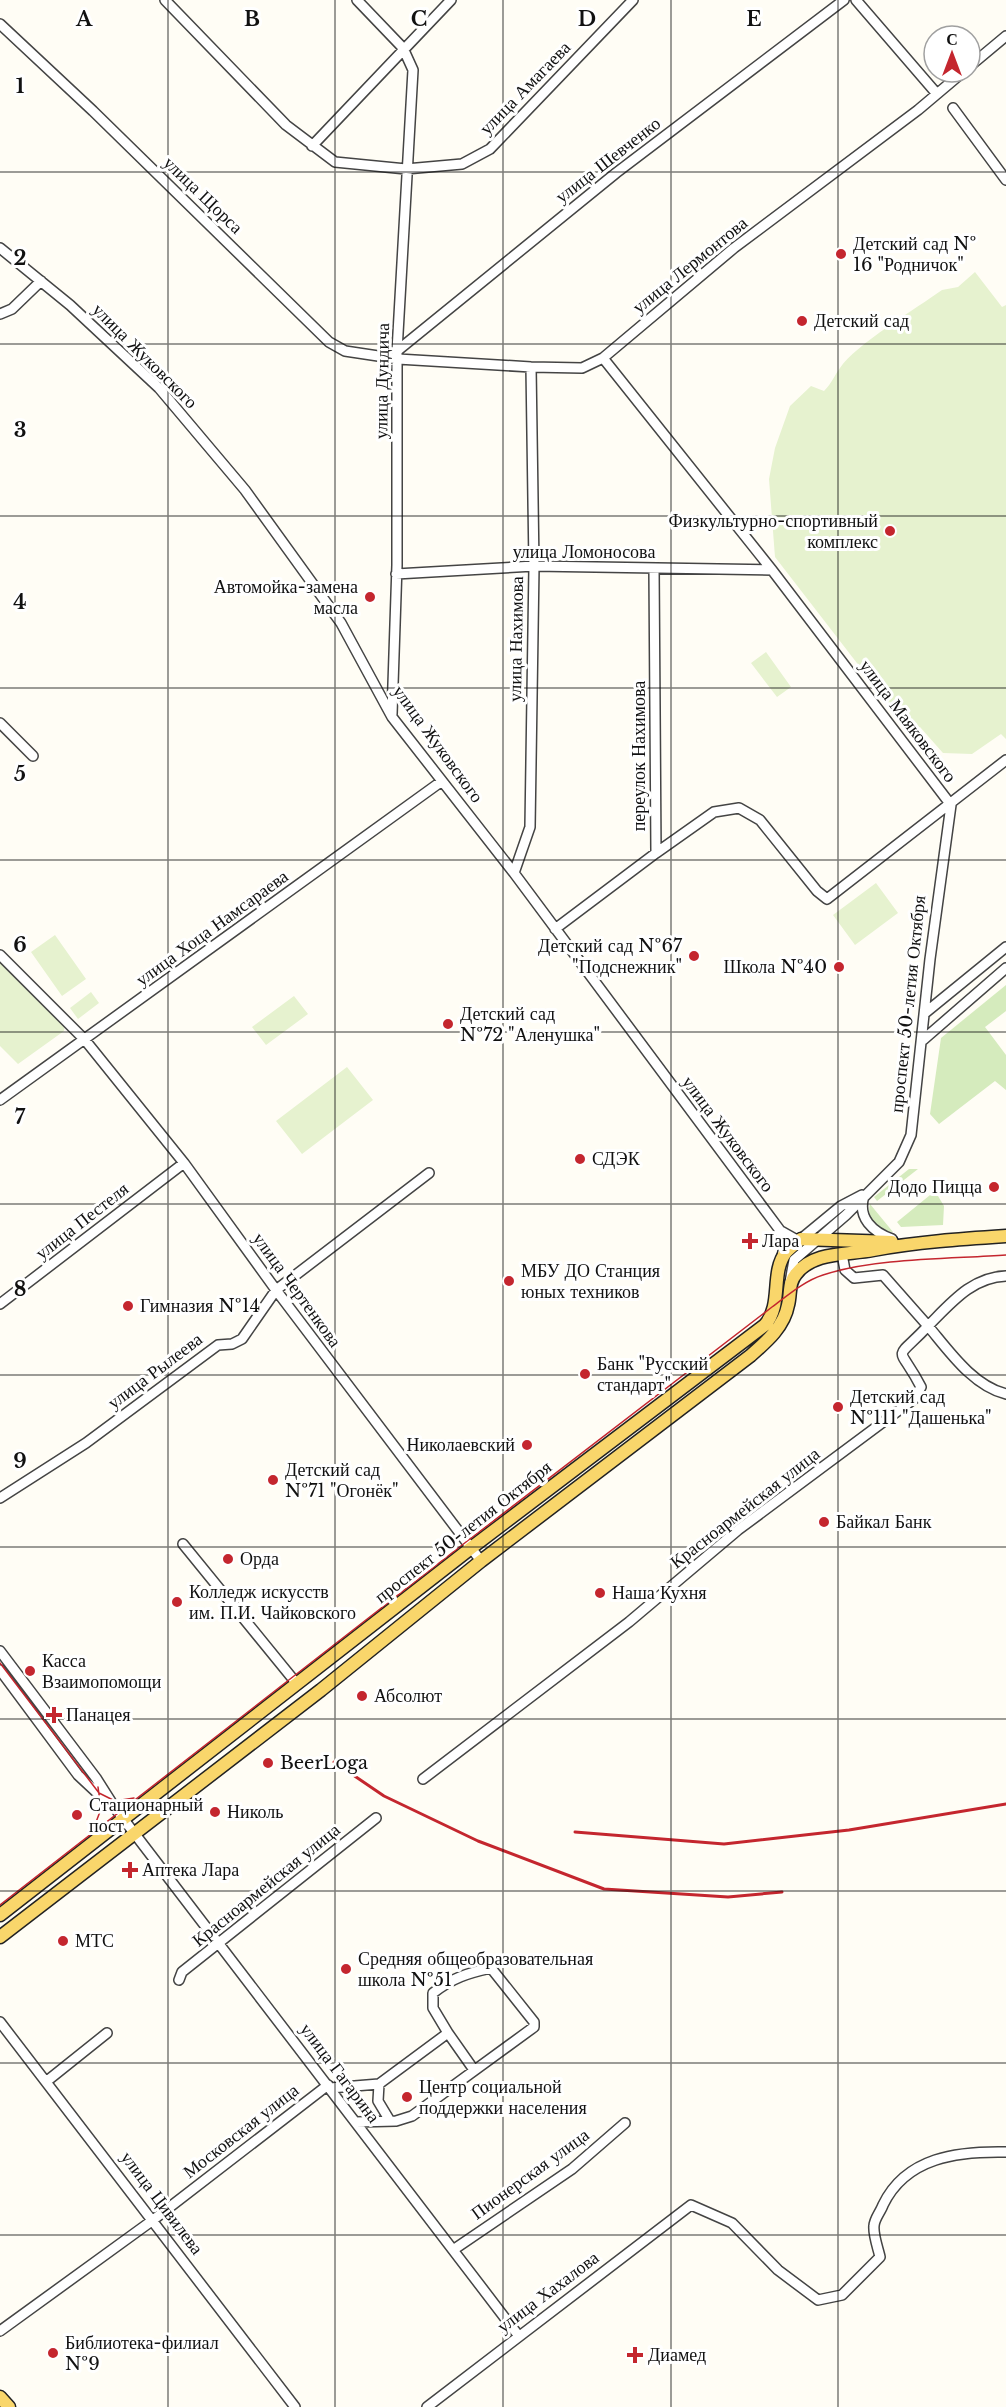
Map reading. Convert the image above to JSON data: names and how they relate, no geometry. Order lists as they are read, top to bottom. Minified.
{"streets":{"main road":["проспект 50-летия Октября"],"street":["улица Амагаева","улица Шевченко","улица Щорса","улица Лермонтова","улица Жуковского","улица Дундича","улица Ломоносова","улица Нахимова","улица Маяковского","переулок Нахимова","улица Хоца Намсараева","улица Пестеля","улица Чертенкова","улица Рылеева","Красноармейская улица","улица Гагарина","Московская улица","Пионерская улица","улица Цивилева","улица Хахалова"]},"crossings":[["улица Амагаева","улица Дундича"],["улица Шевченко","улица Щорса"],["улица Шевченко","улица Лермонтова"],["улица Шевченко","улица Дундича"],["улица Щорса","улица Лермонтова"],["улица Щорса","улица Дундича"],["улица Лермонтова","улица Дундича"],["улица Лермонтова","улица Нахимова"],["улица Лермонтова","улица Маяковского"],["улица Жуковского","улица Дундича"],["улица Жуковского","улица Нахимова"],["улица Жуковского","переулок Нахимова"],["улица Жуковского","улица Хоца Намсараева"],["улица Дундича","улица Ломоносова"],["улица Ломоносова","улица Нахимова"],["улица Ломоносова","улица Маяковского"],["улица Ломоносова","переулок Нахимова"],["улица Маяковского","переулок Нахимова"],["улица Маяковского","проспект 50-летия Октября"],["улица Хоца Намсараева","улица Чертенкова"],["проспект 50-летия Октября","улица Чертенкова"],["проспект 50-летия Октября","улица Гагарина"],["улица Пестеля","улица Чертенкова"],["улица Чертенкова","улица Рылеева"],["Красноармейская улица","улица Гагарина"],["улица Гагарина","Московская улица"],["улица Гагарина","Пионерская улица"],["улица Гагарина","улица Хахалова"],["Московская улица","улица Цивилева"]],"places":{"other":["Детский сад № 16 \"Родничок\"","Детский сад","Физкультурно-спортивный комплекс","Автомойка-замена масла","Детский сад №67 \"Подснежник\"","Школа №40","Детский сад №72 \"Аленушка\"","СДЭК","Додо Пицца","МБУ ДО Станция юных техников","Гимназия №14","Банк \"Русский стандарт\"","Детский сад №111 \"Дашенька\"","Николаевский","Детский сад №71 \"Огонёк\"","Байкал Банк","Орда","Наша Кухня","Колледж искусств им. П.И. Чайковского","Касса Взаимопомощи","Абсолют","BeerLoga","Николь","Стационарный пост","МТС","Средняя общеобразовательная школа №51","Центр социальной поддержки населения","Библиотека-филиал №9"],"health":["Лара","Панацея","Аптека Лара","Диамед"]},"north":"top","grid":{"columns":["A","B","C","D","E"],"rows":["1","2","3","4","5","6","7","8","9"]}}
